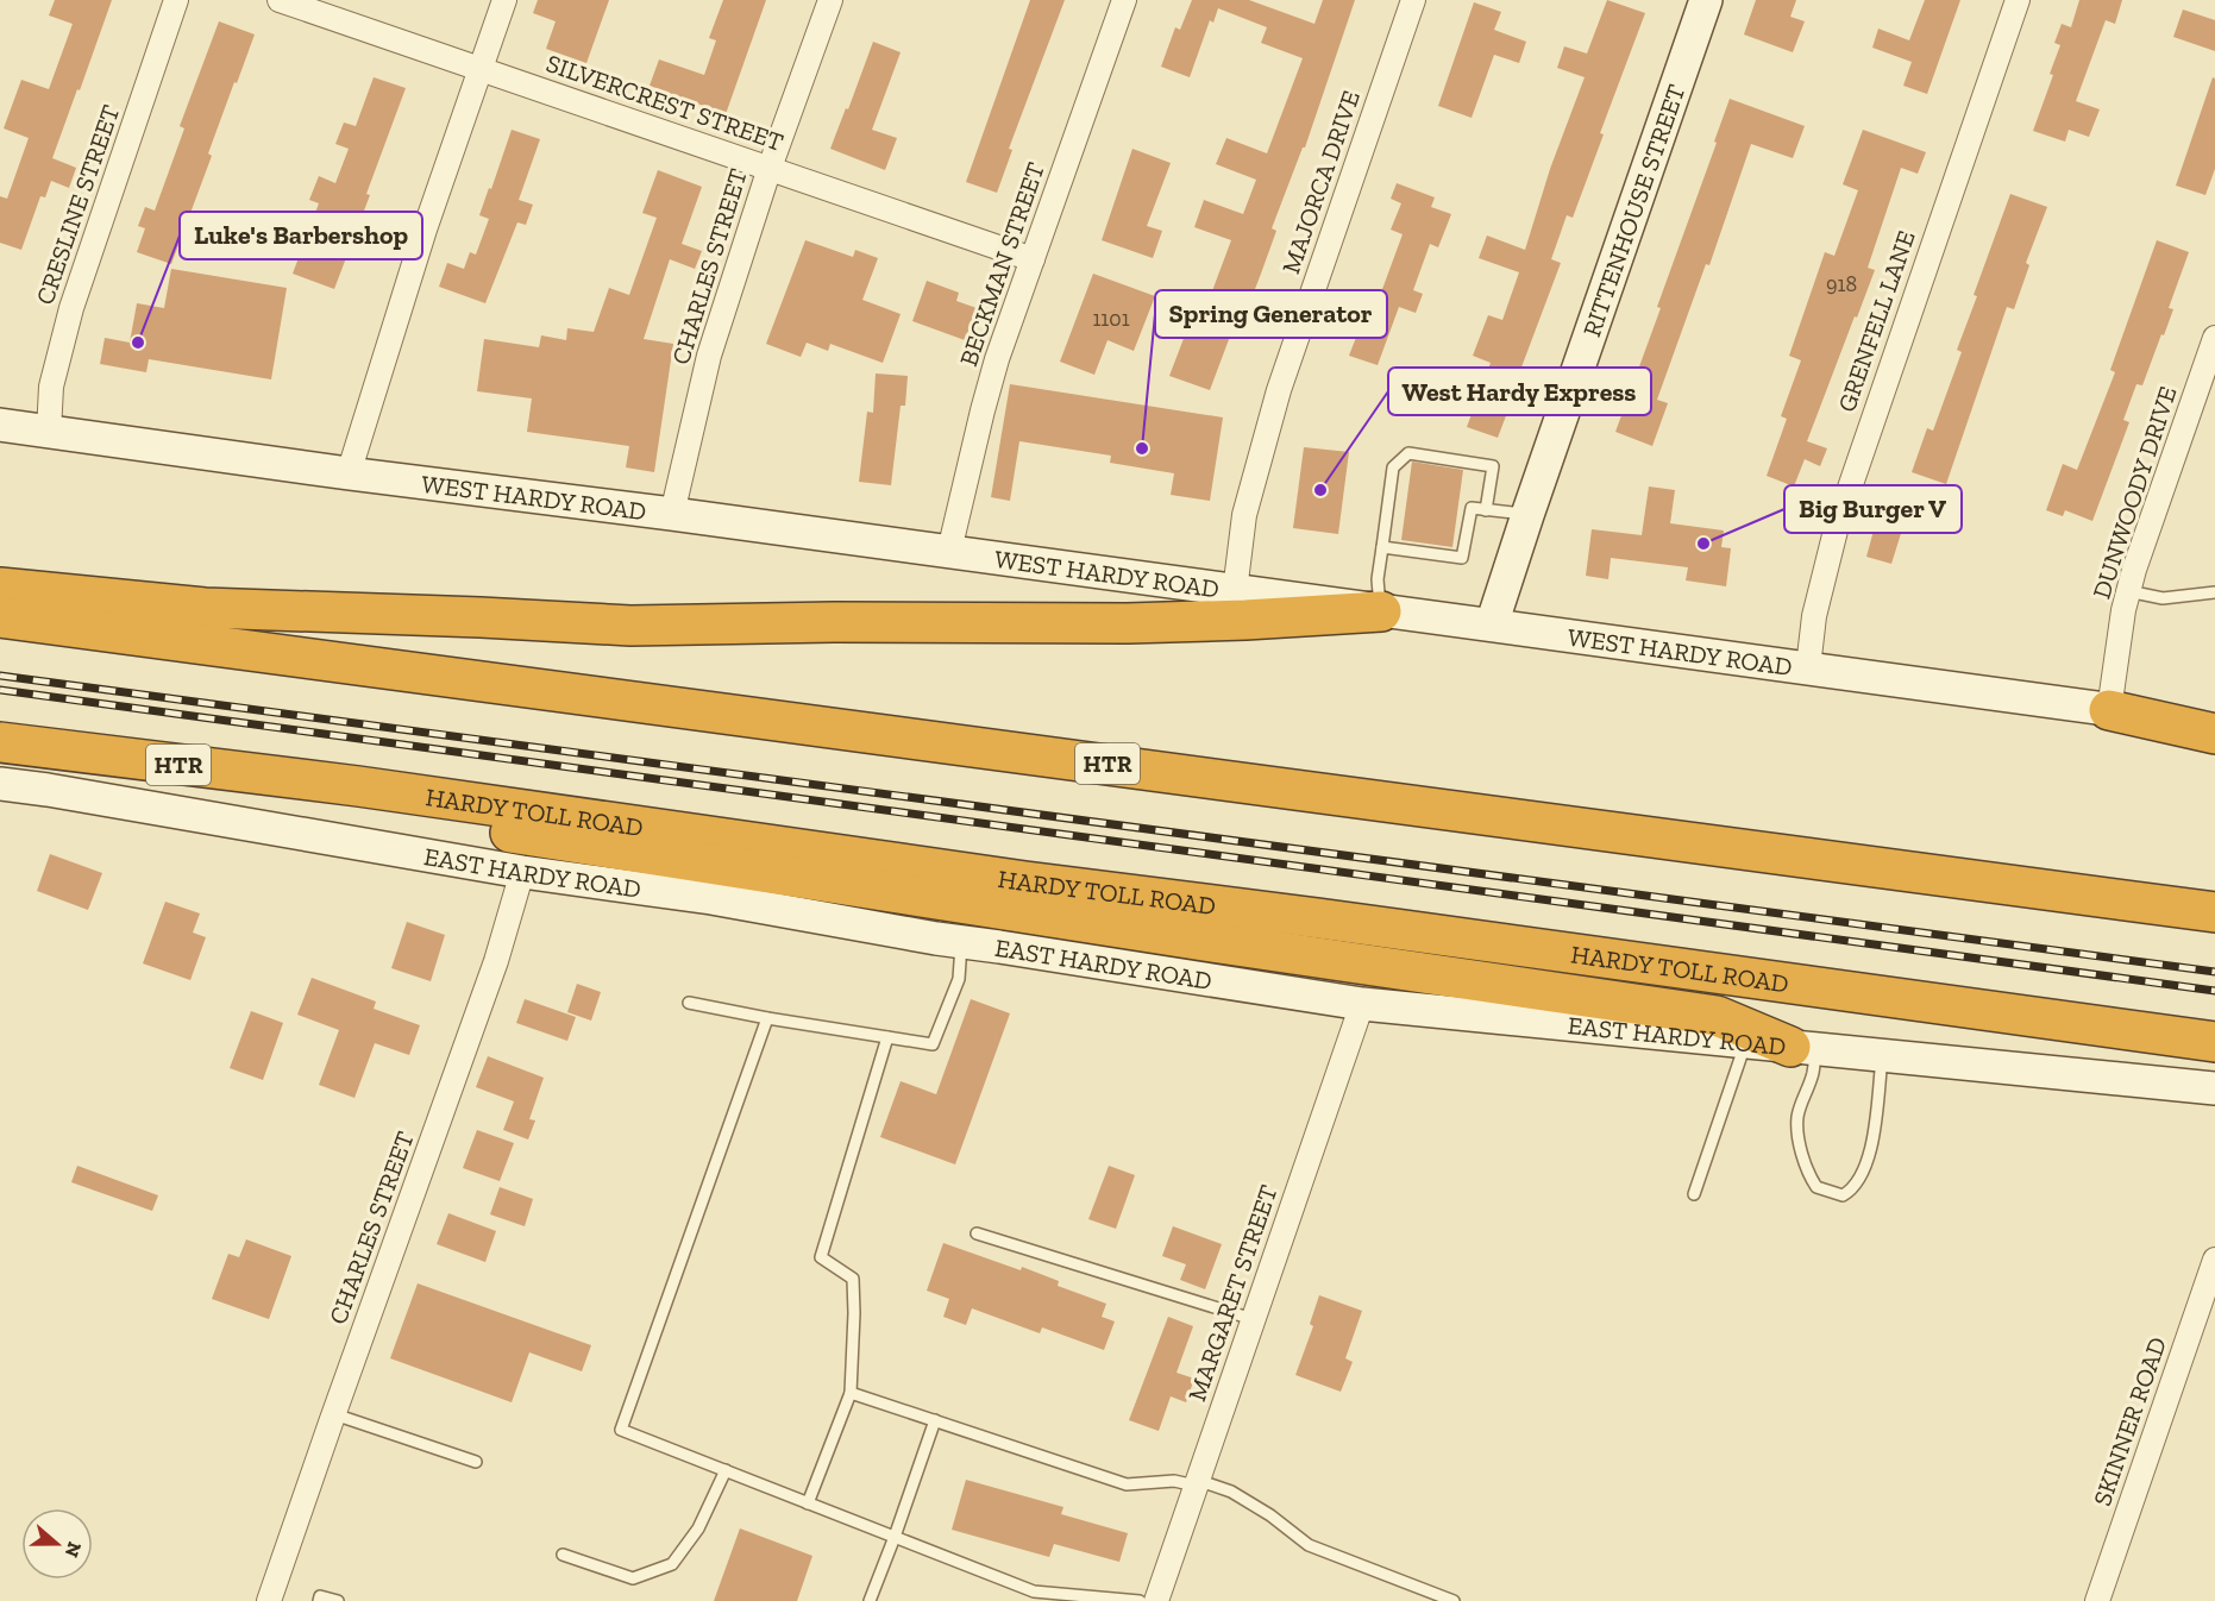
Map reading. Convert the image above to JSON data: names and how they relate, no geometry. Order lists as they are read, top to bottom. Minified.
{"streets":{"highway":["HTR","HARDY TOLL ROAD"],"main road":["RITTENHOUSE STREET","WEST HARDY ROAD","EAST HARDY ROAD"],"street":["SILVERCREST STREET","MAJORCA DRIVE","CRESLINE STREET","BECKMAN STREET","CHARLES STREET","GRENFELL LANE","DUNWOODY DRIVE","MARGARET STREET","SKINNER ROAD"]},"crossings":[["SILVERCREST STREET","BECKMAN STREET"],["SILVERCREST STREET","CHARLES STREET"],["MAJORCA DRIVE","WEST HARDY ROAD"],["CRESLINE STREET","WEST HARDY ROAD"],["RITTENHOUSE STREET","WEST HARDY ROAD"],["BECKMAN STREET","WEST HARDY ROAD"],["CHARLES STREET","WEST HARDY ROAD"],["CHARLES STREET","EAST HARDY ROAD"],["GRENFELL LANE","WEST HARDY ROAD"],["DUNWOODY DRIVE","WEST HARDY ROAD"],["EAST HARDY ROAD","MARGARET STREET"]],"places":["Luke's Barbershop","Spring Generator","West Hardy Express","Big Burger V"],"house_numbers":["918","1101"],"north":"right"}
